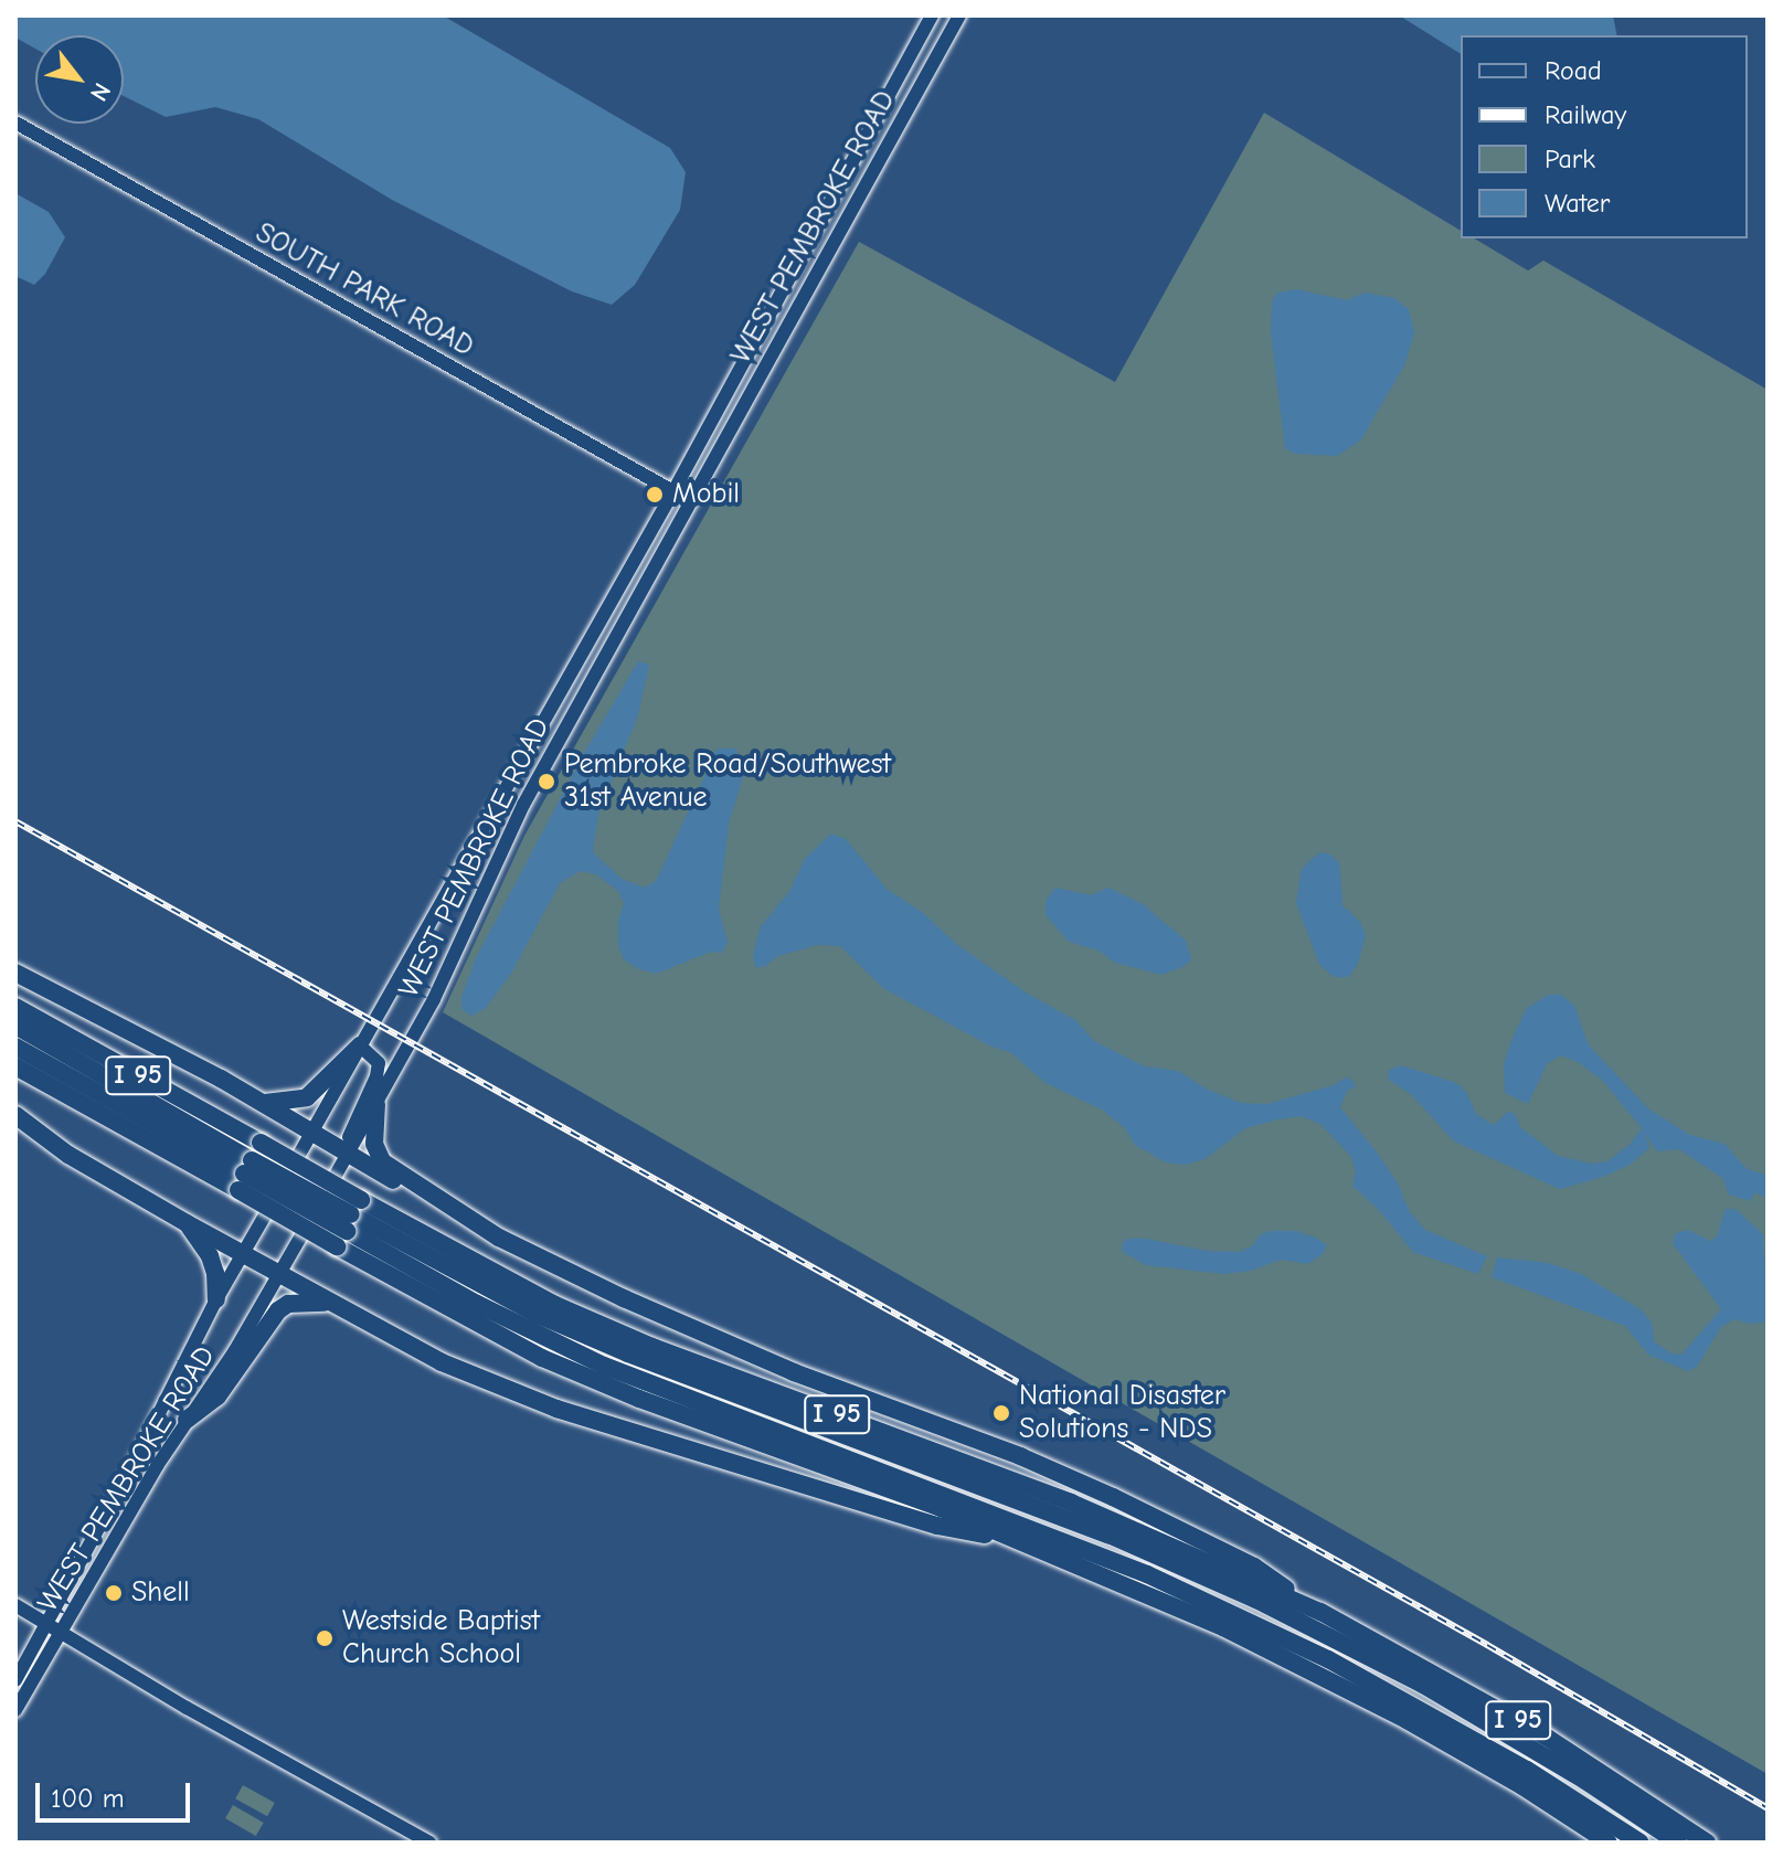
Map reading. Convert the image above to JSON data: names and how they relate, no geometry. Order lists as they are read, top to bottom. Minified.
{"streets":{"highway":["I 95"],"main road":["WEST PEMBROKE ROAD","SOUTH PARK ROAD"]},"crossings":[["WEST PEMBROKE ROAD","SOUTH PARK ROAD"]],"places":["Mobil","Pembroke Road/Southwest 31st Avenue","National Disaster Solutions - NDS","Shell","Westside Baptist Church School"],"legend":["Road","Railway","Park","Water"],"scale_bar":"100 m","north":"bottom right"}
